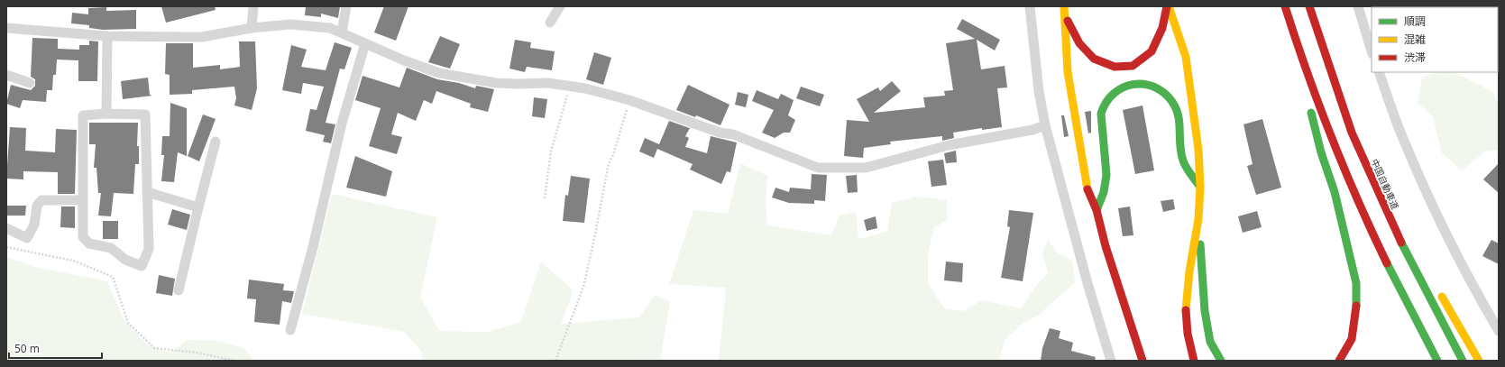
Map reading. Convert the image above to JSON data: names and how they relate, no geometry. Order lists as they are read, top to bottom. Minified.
{"streets":{"highway":["中国自動車道"]},"legend":["順調","混雑","渋滞"],"scale_bar":"50 m"}
